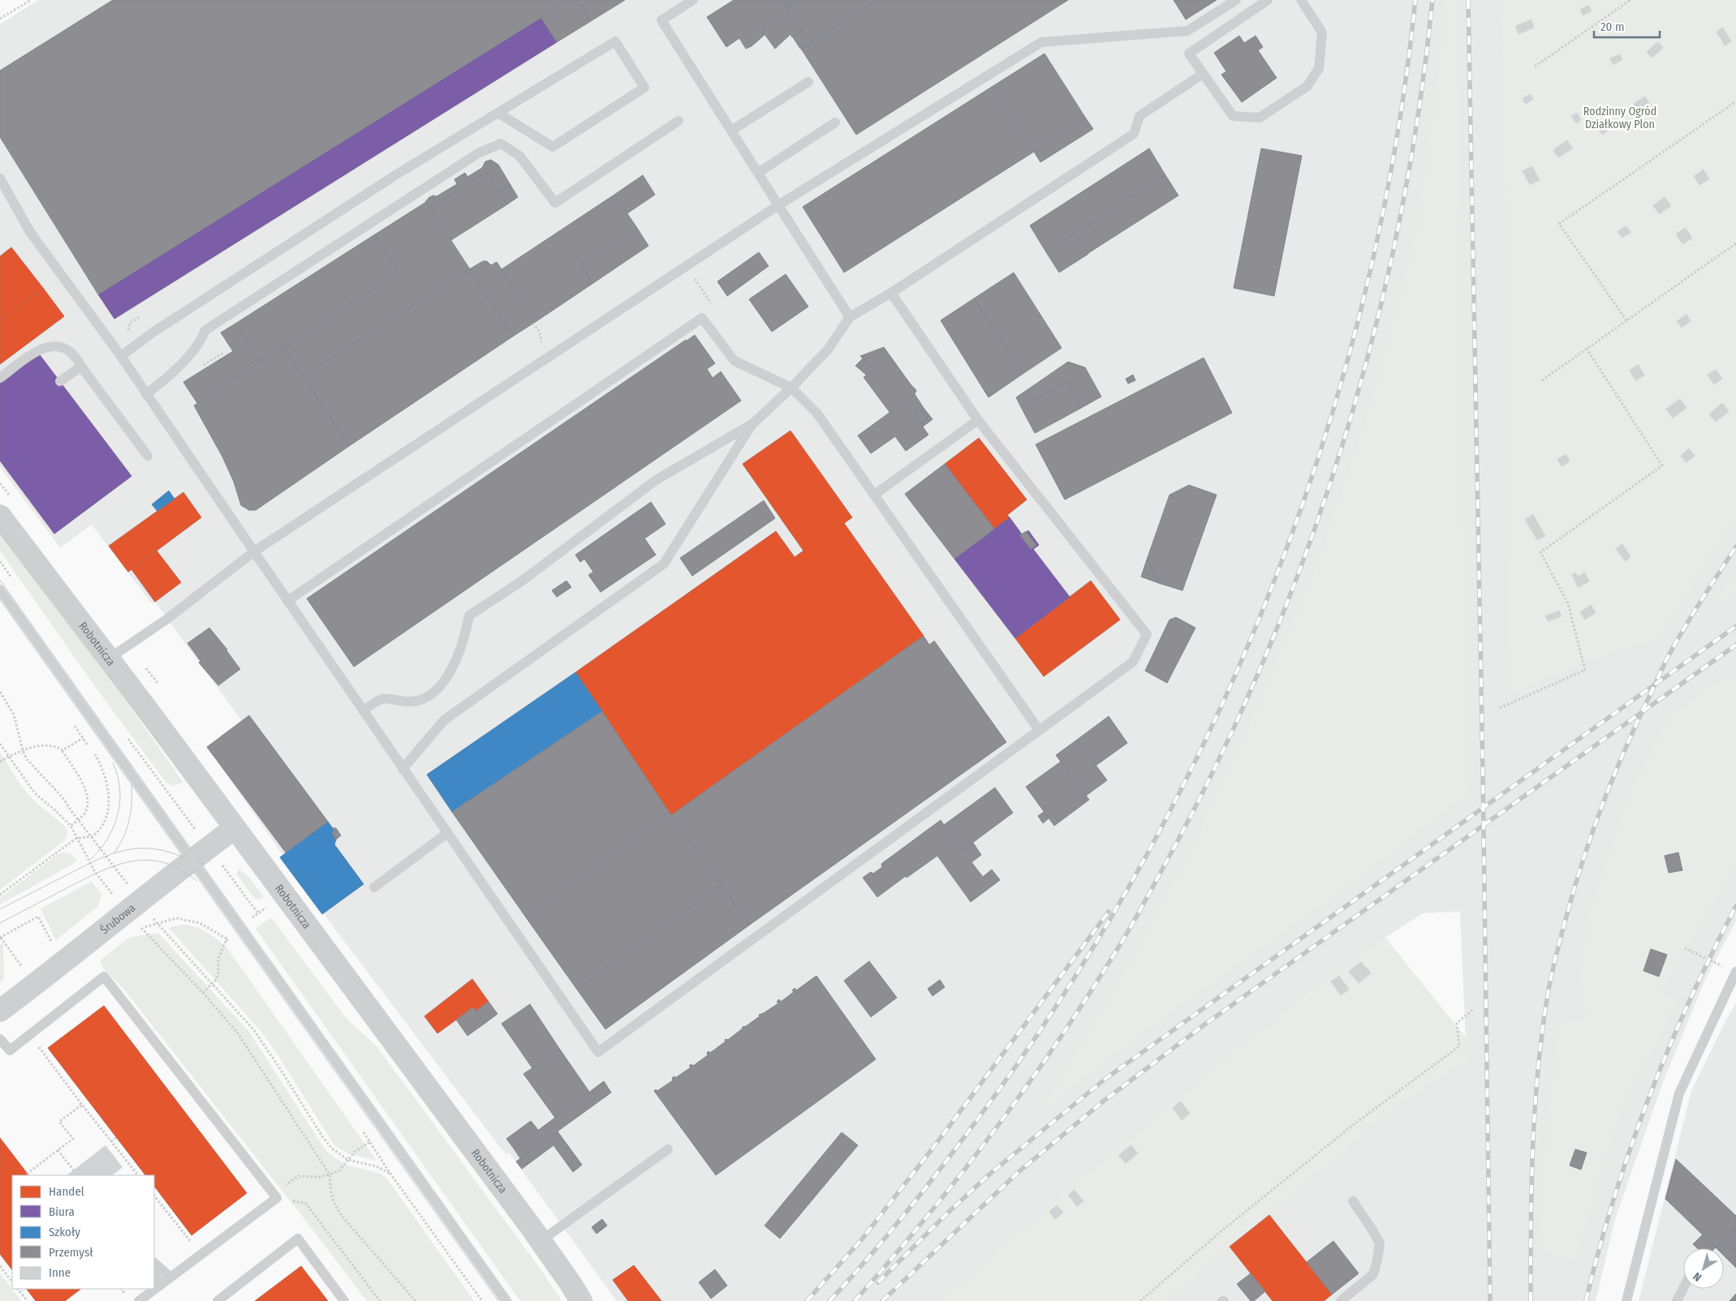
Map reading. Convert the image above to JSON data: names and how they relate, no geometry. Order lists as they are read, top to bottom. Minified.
{"streets":{"street":["Robotnicza","Śrubowa"]},"crossings":[["Robotnicza","Śrubowa"]],"parks":["Rodzinny Ogród Działkowy Plon"],"legend":["Handel","Biura","Szkoły","Przemysł","Inne"],"scale_bar":"20 m","north":"bottom left"}
